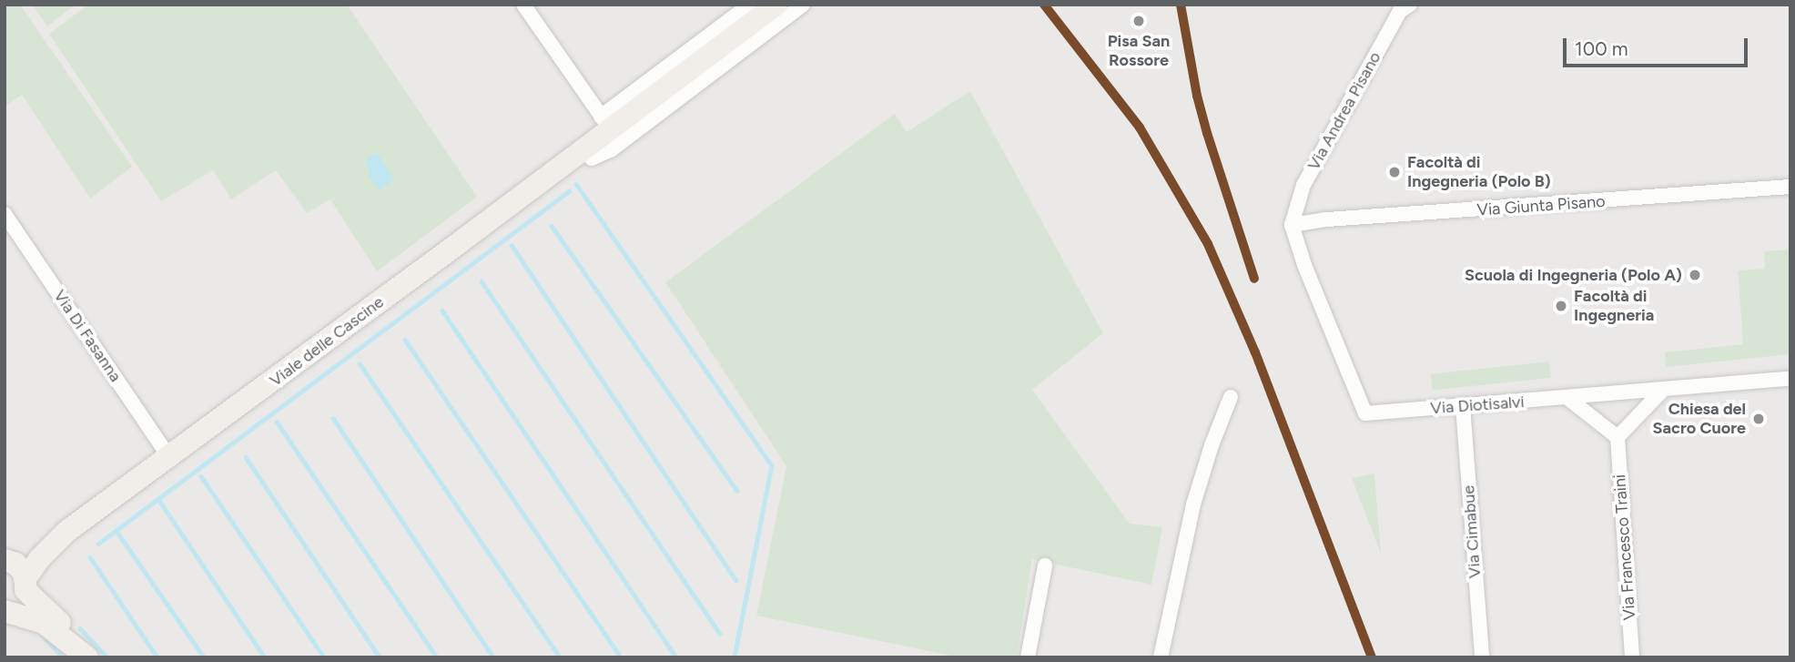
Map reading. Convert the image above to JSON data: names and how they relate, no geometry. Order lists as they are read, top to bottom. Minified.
{"streets":{"main road":["Viale delle Cascine"],"street":["Via Andrea Pisano","Via Giunta Pisano","Via Di Fasanna","Via Diotisalvi","Via Cimabue","Via Francesco Traini"]},"crossings":[["Via Andrea Pisano","Via Giunta Pisano"],["Via Andrea Pisano","Via Diotisalvi"],["Via Giunta Pisano","Via Diotisalvi"],["Via Di Fasanna","Viale delle Cascine"],["Via Diotisalvi","Via Cimabue"]],"places":["Pisa San Rossore","Facoltà di Ingegneria (Polo B)","Scuola di Ingegneria (Polo A)","Facoltà di Ingegneria","Chiesa del Sacro Cuore"],"scale_bar":"100 m"}
